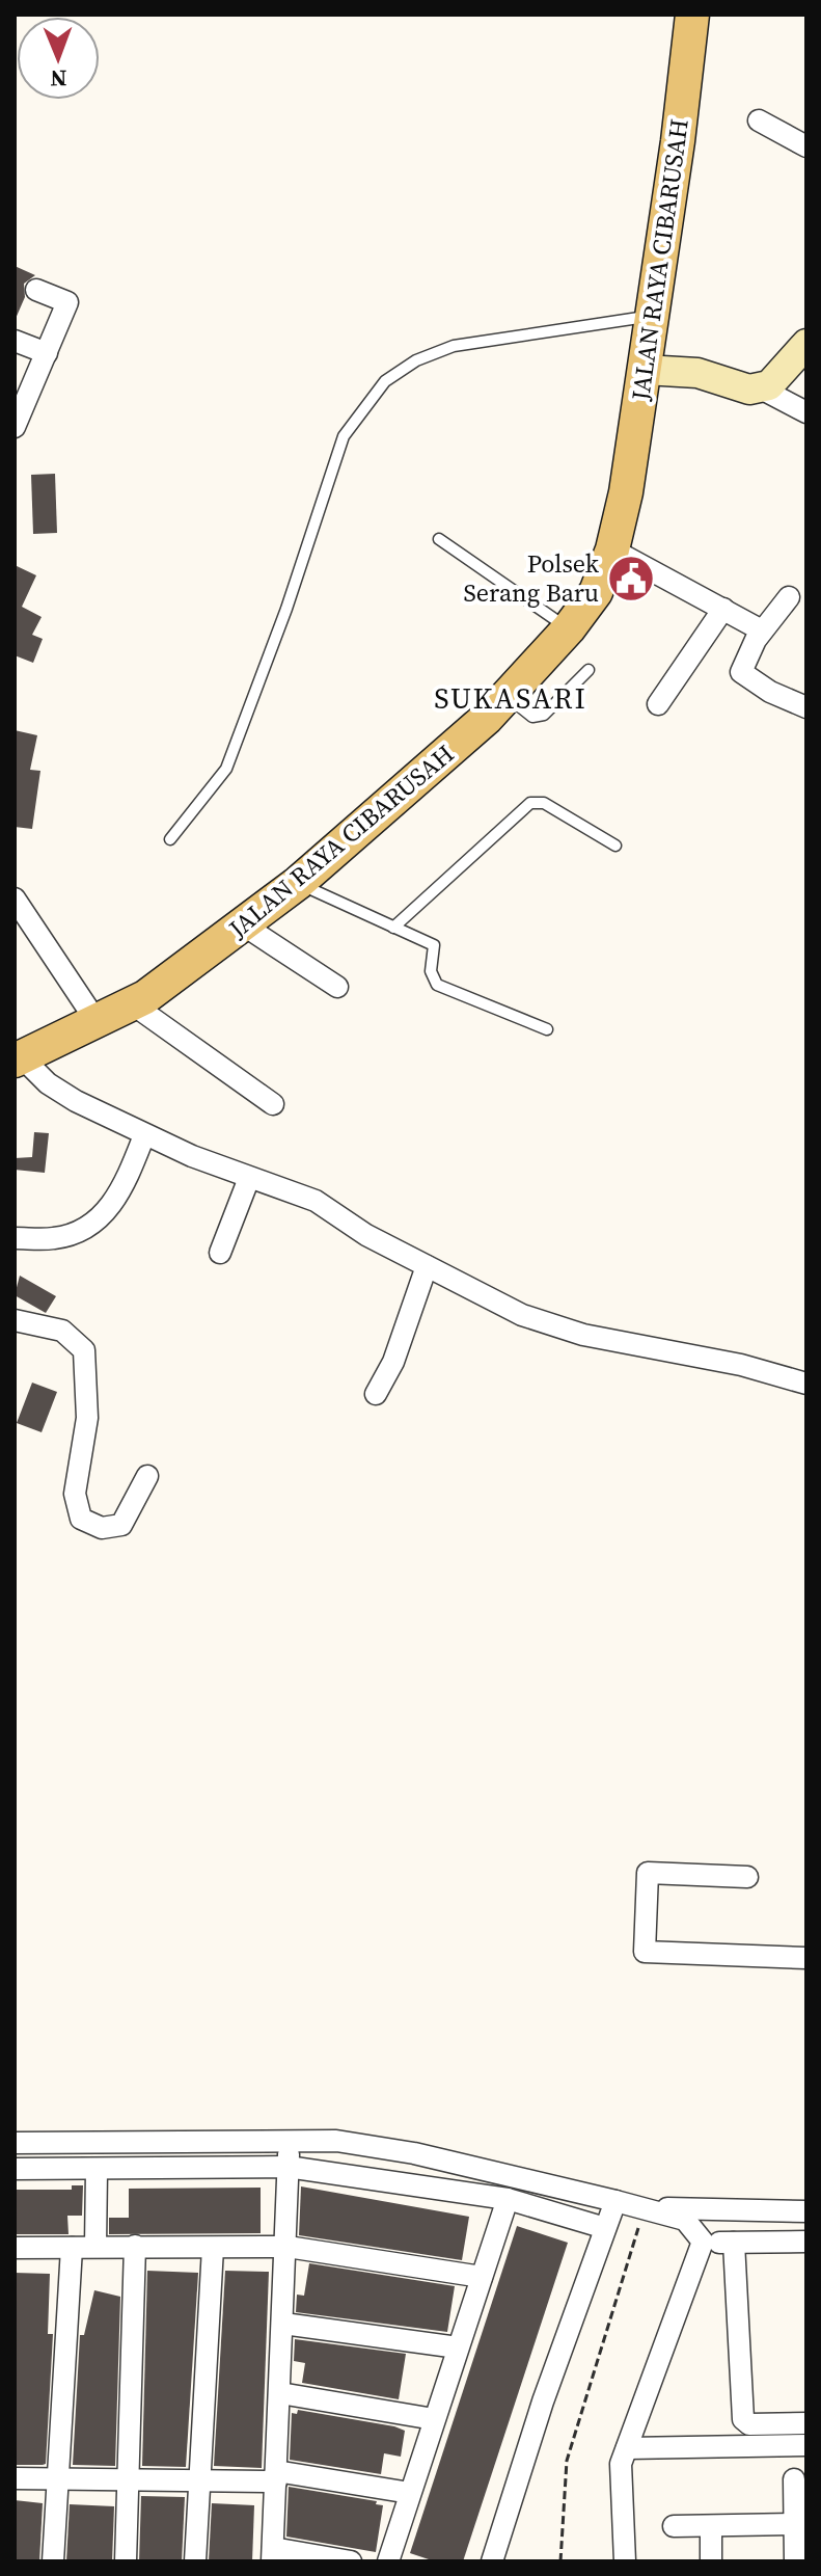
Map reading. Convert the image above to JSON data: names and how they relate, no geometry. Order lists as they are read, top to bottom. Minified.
{"streets":{"main road":["JALAN RAYA CIBARUSAH"]},"districts":["SUKASARI"],"places":{"public building":["Polsek Serang Baru"]},"north":"bottom"}
